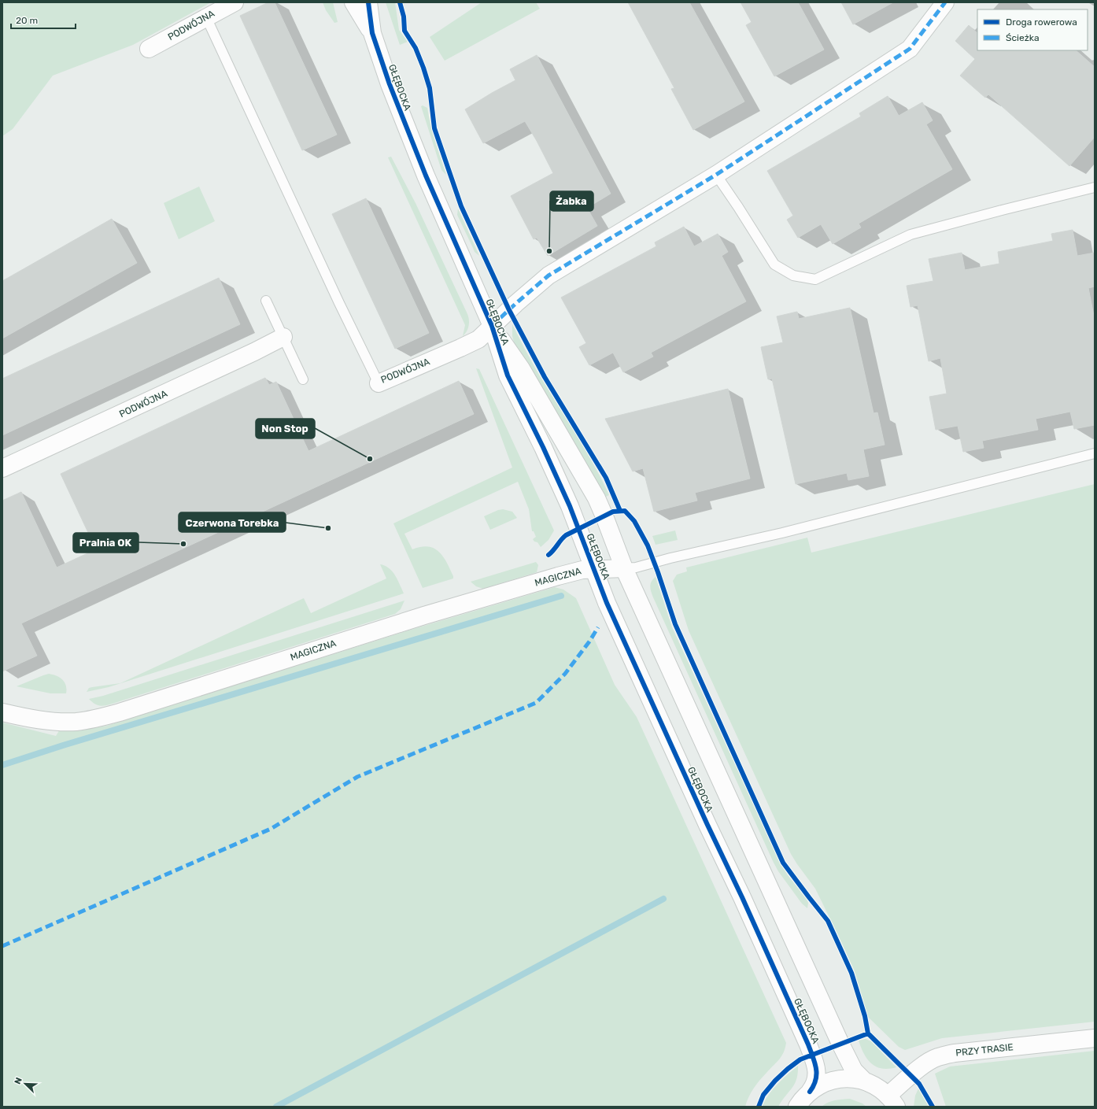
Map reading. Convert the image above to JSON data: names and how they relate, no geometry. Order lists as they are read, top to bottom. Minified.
{"streets":{"street":["PODWÓJNA","GŁĘBOCKA","MAGICZNA","PRZY TRASIE"]},"crossings":[["PODWÓJNA","GŁĘBOCKA"],["GŁĘBOCKA","MAGICZNA"]],"places":["Żabka","Non Stop","Czerwona Torebka","Pralnia OK"],"legend":["Droga rowerowa","Ścieżka"],"scale_bar":"20 m","north":"top left"}
